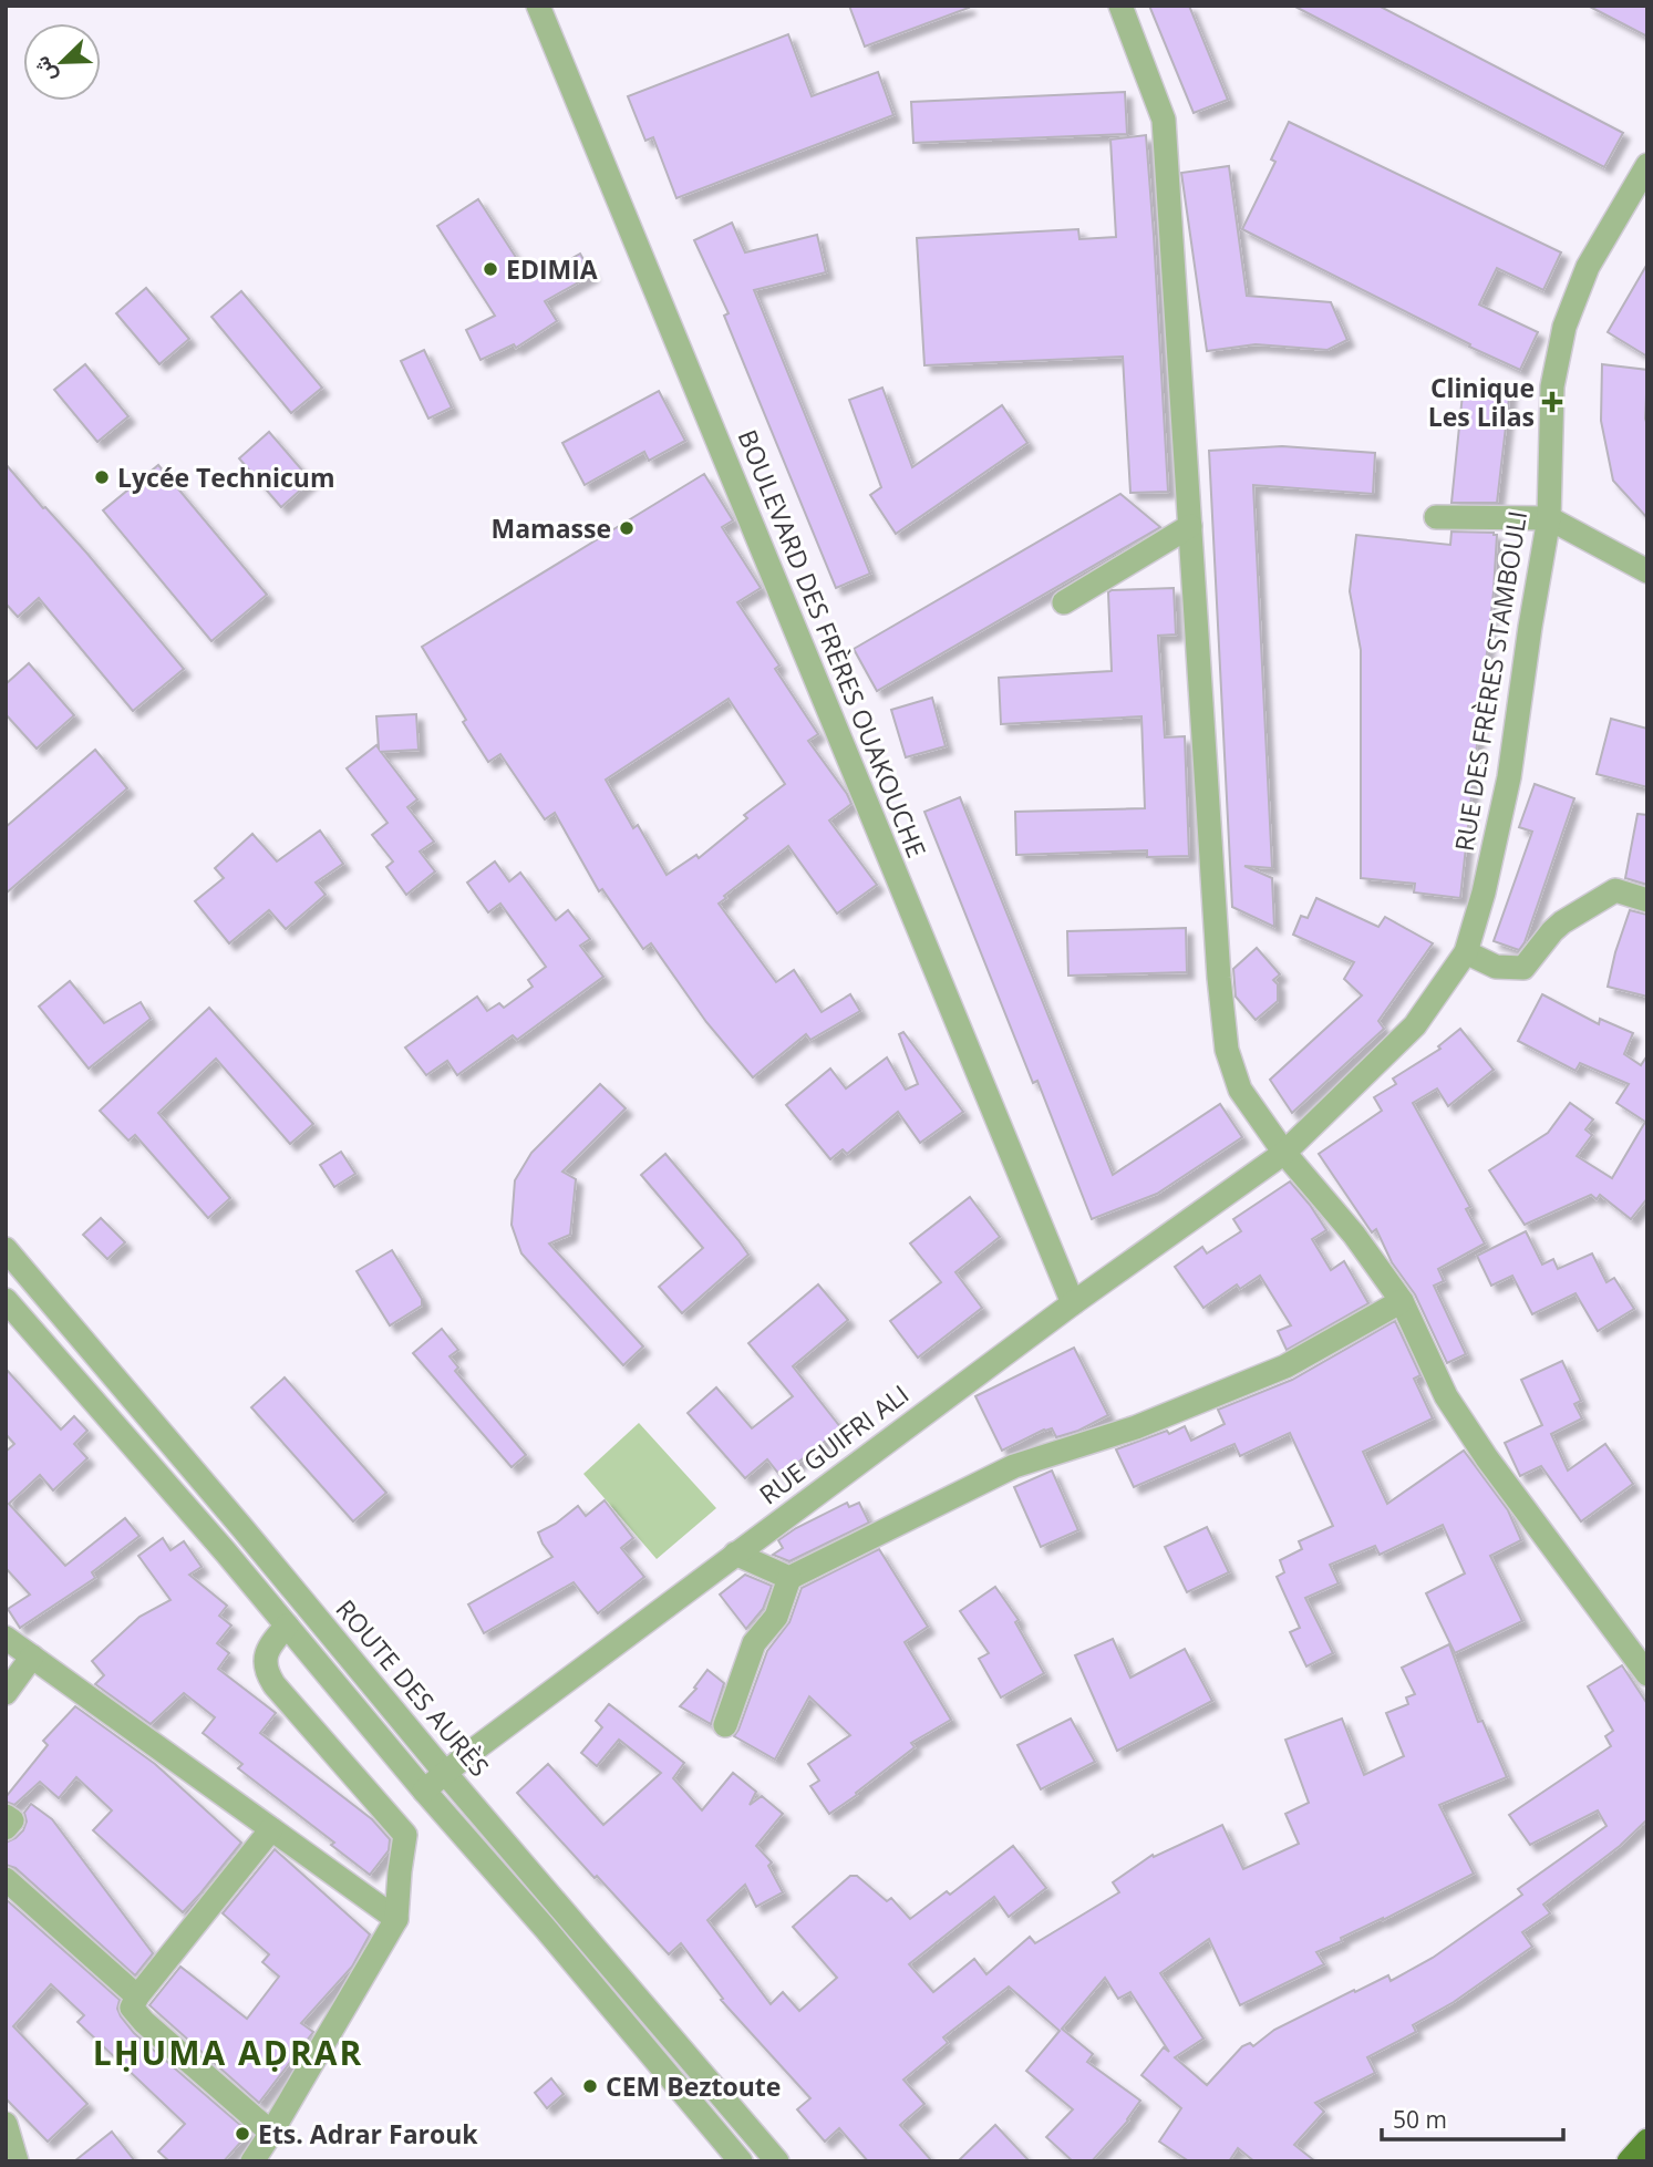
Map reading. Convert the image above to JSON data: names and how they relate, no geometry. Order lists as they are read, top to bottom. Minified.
{"streets":{"street":["BOULEVARD DES FRÈRES OUAKOUCHE","RUE DES FRÈRES STAMBOULI","RUE GUIFRI ALI","ROUTE DES AURÈS"]},"crossings":[["BOULEVARD DES FRÈRES OUAKOUCHE","RUE GUIFRI ALI"],["RUE DES FRÈRES STAMBOULI","RUE GUIFRI ALI"],["RUE GUIFRI ALI","ROUTE DES AURÈS"]],"districts":["LḤUMA AḌRAR"],"places":{"other":["EDIMIA","Lycée Technicum","Mamasse","CEM Beztoute","Ets. Adrar Farouk"],"health":["Clinique Les Lilas"]},"scale_bar":"50 m","north":"bottom left"}
